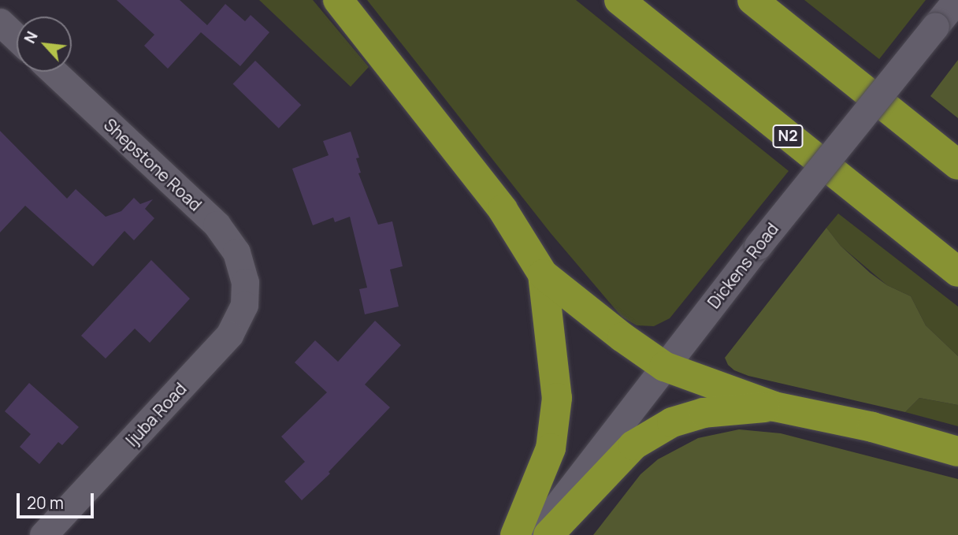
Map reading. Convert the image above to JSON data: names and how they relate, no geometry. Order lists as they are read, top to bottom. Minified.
{"streets":{"highway":["N2"],"street":["Shepstone Road","Dickens Road","Ijuba Road"]},"crossings":[["Shepstone Road","Ijuba Road"]],"scale_bar":"20 m","north":"top left"}
